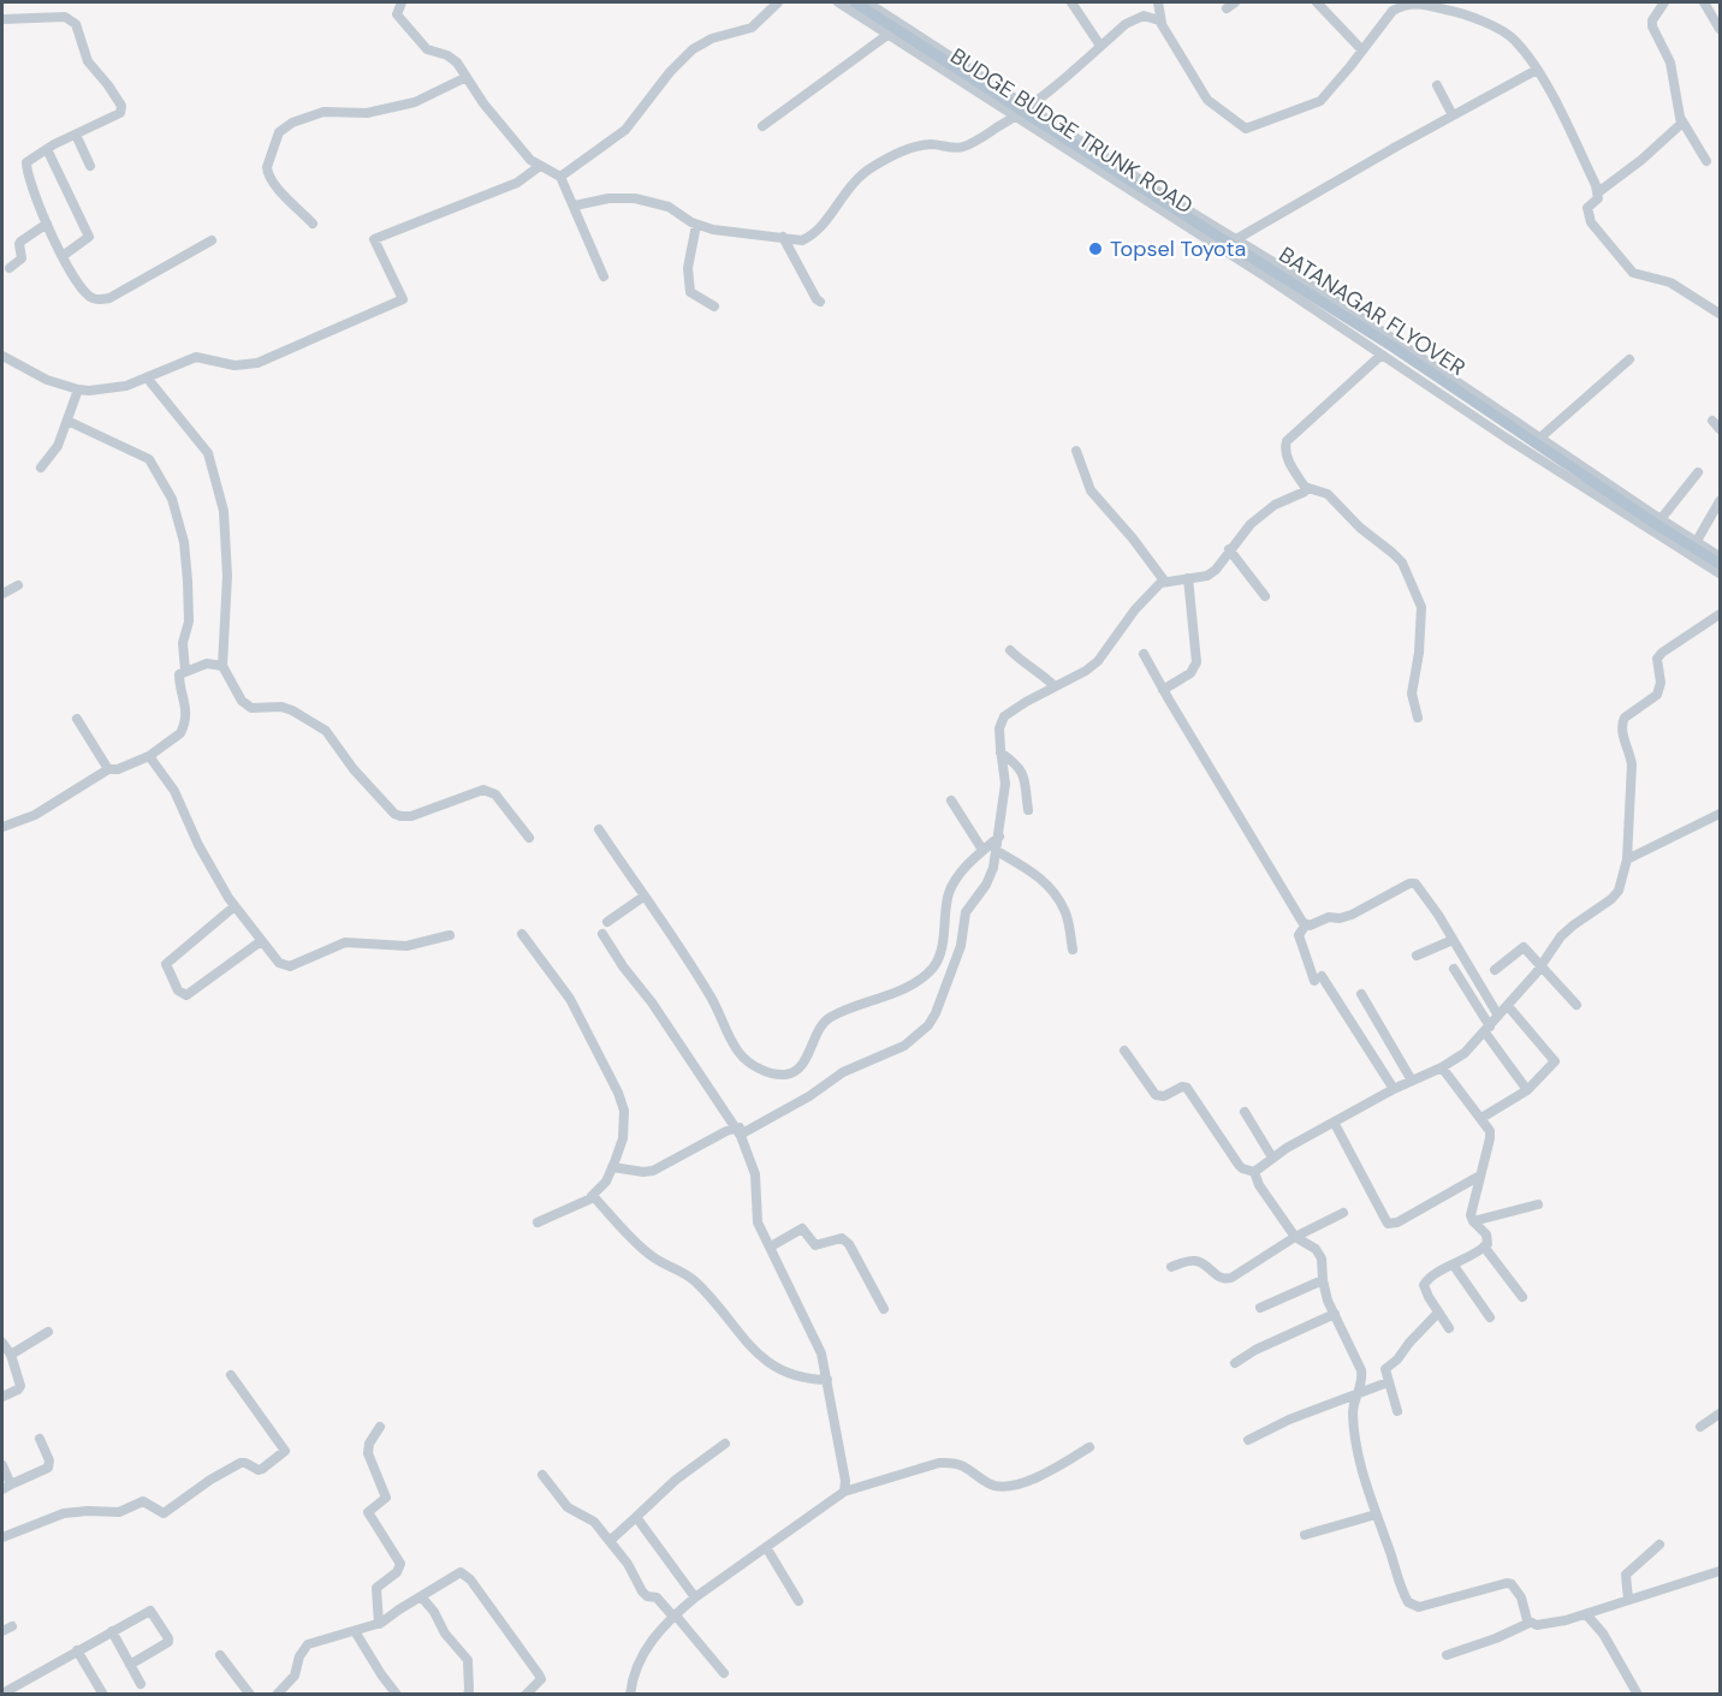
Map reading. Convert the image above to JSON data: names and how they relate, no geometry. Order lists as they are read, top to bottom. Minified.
{"streets":{"main road":["BATANAGAR FLYOVER"],"street":["BUDGE BUDGE TRUNK ROAD"]},"places":["Topsel Toyota"]}
